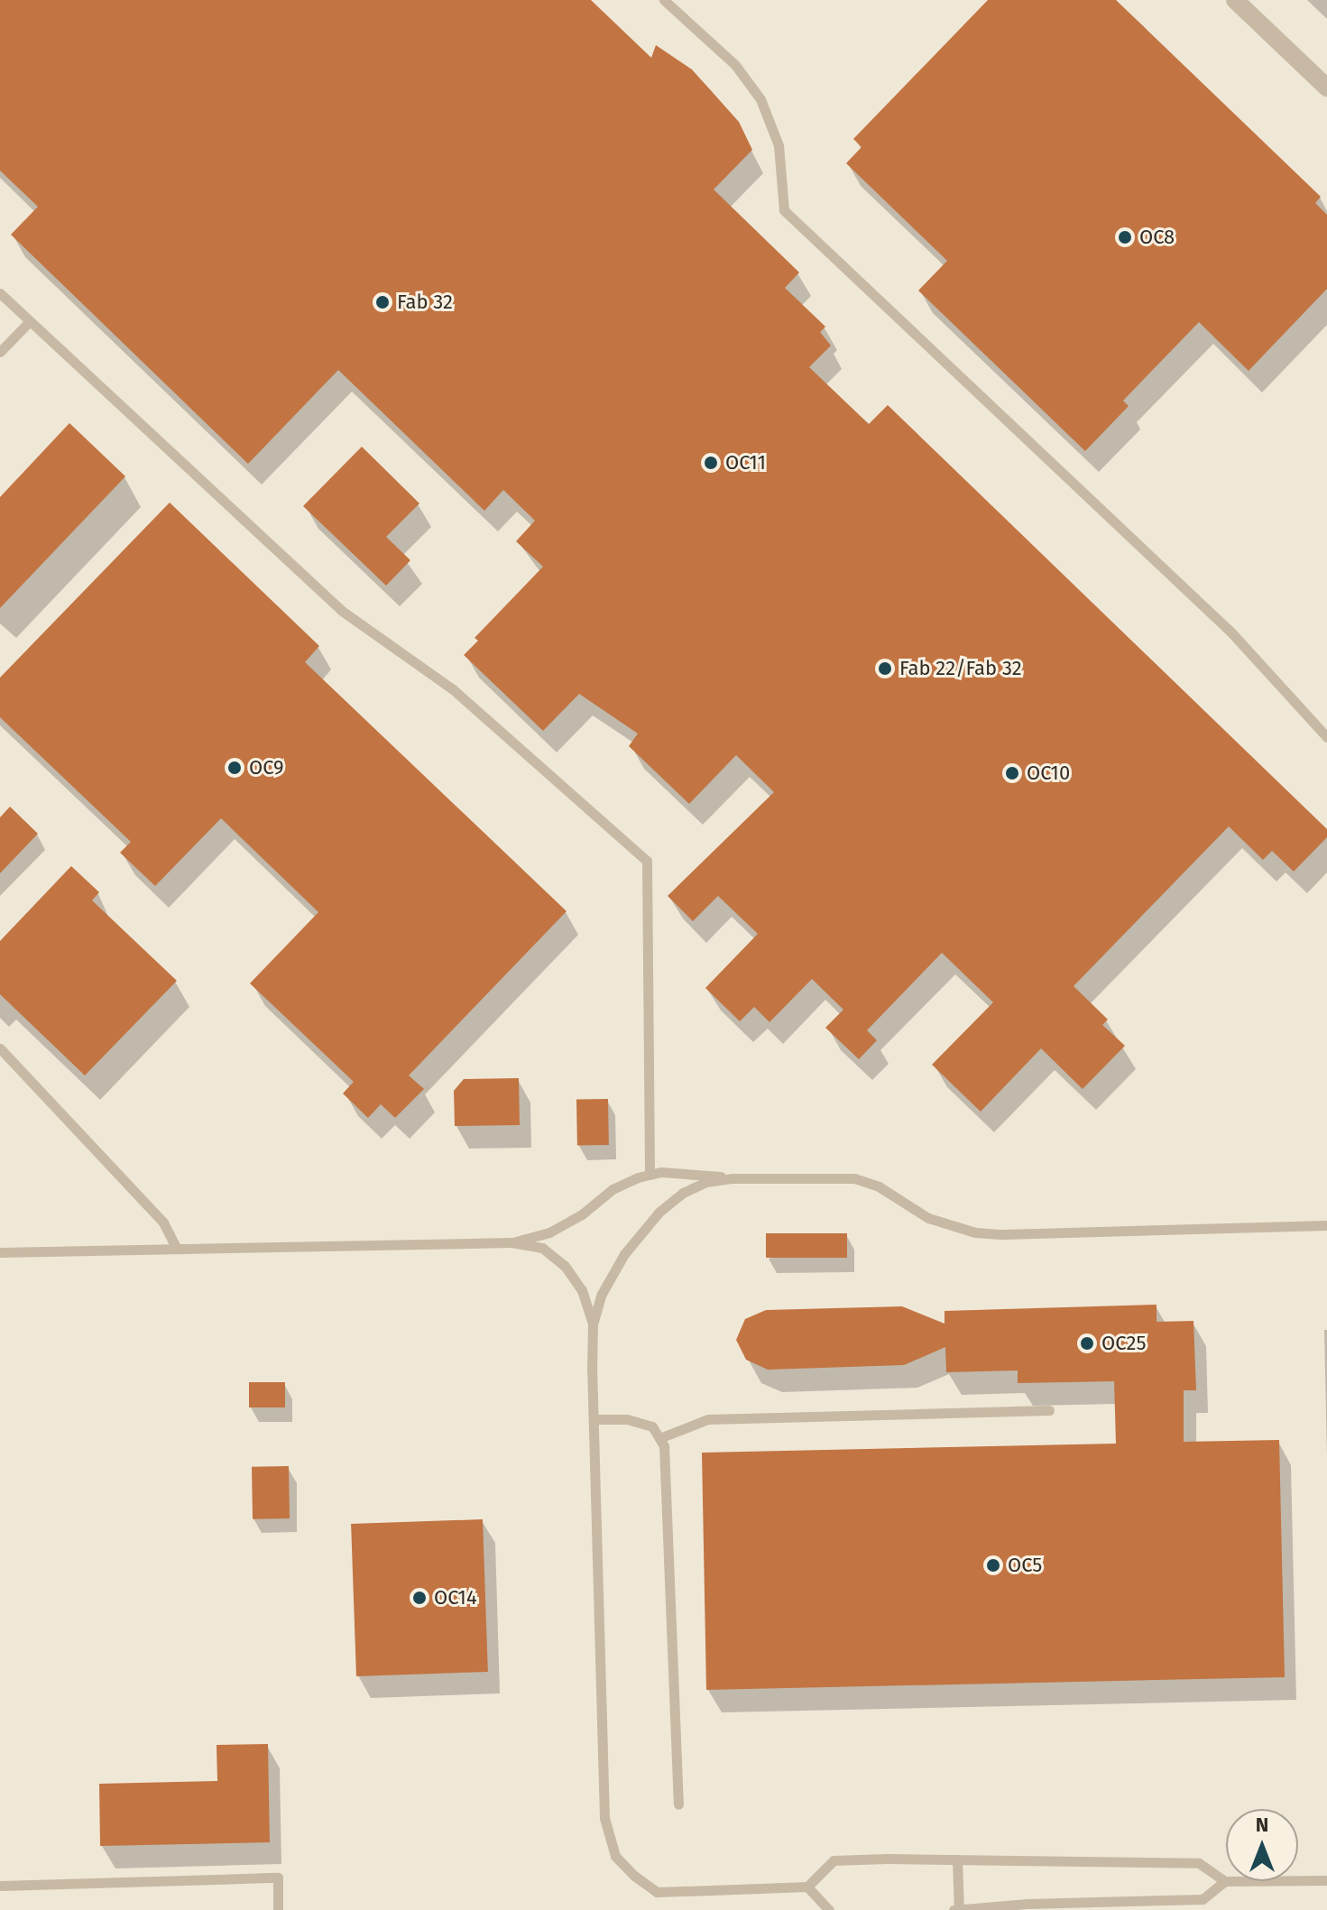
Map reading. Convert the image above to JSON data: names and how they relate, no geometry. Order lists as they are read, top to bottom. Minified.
{"places":["OC8","Fab 32","OC11","Fab 22/Fab 32","OC9","OC10","OC25","OC5","OC14"],"north":"top"}
